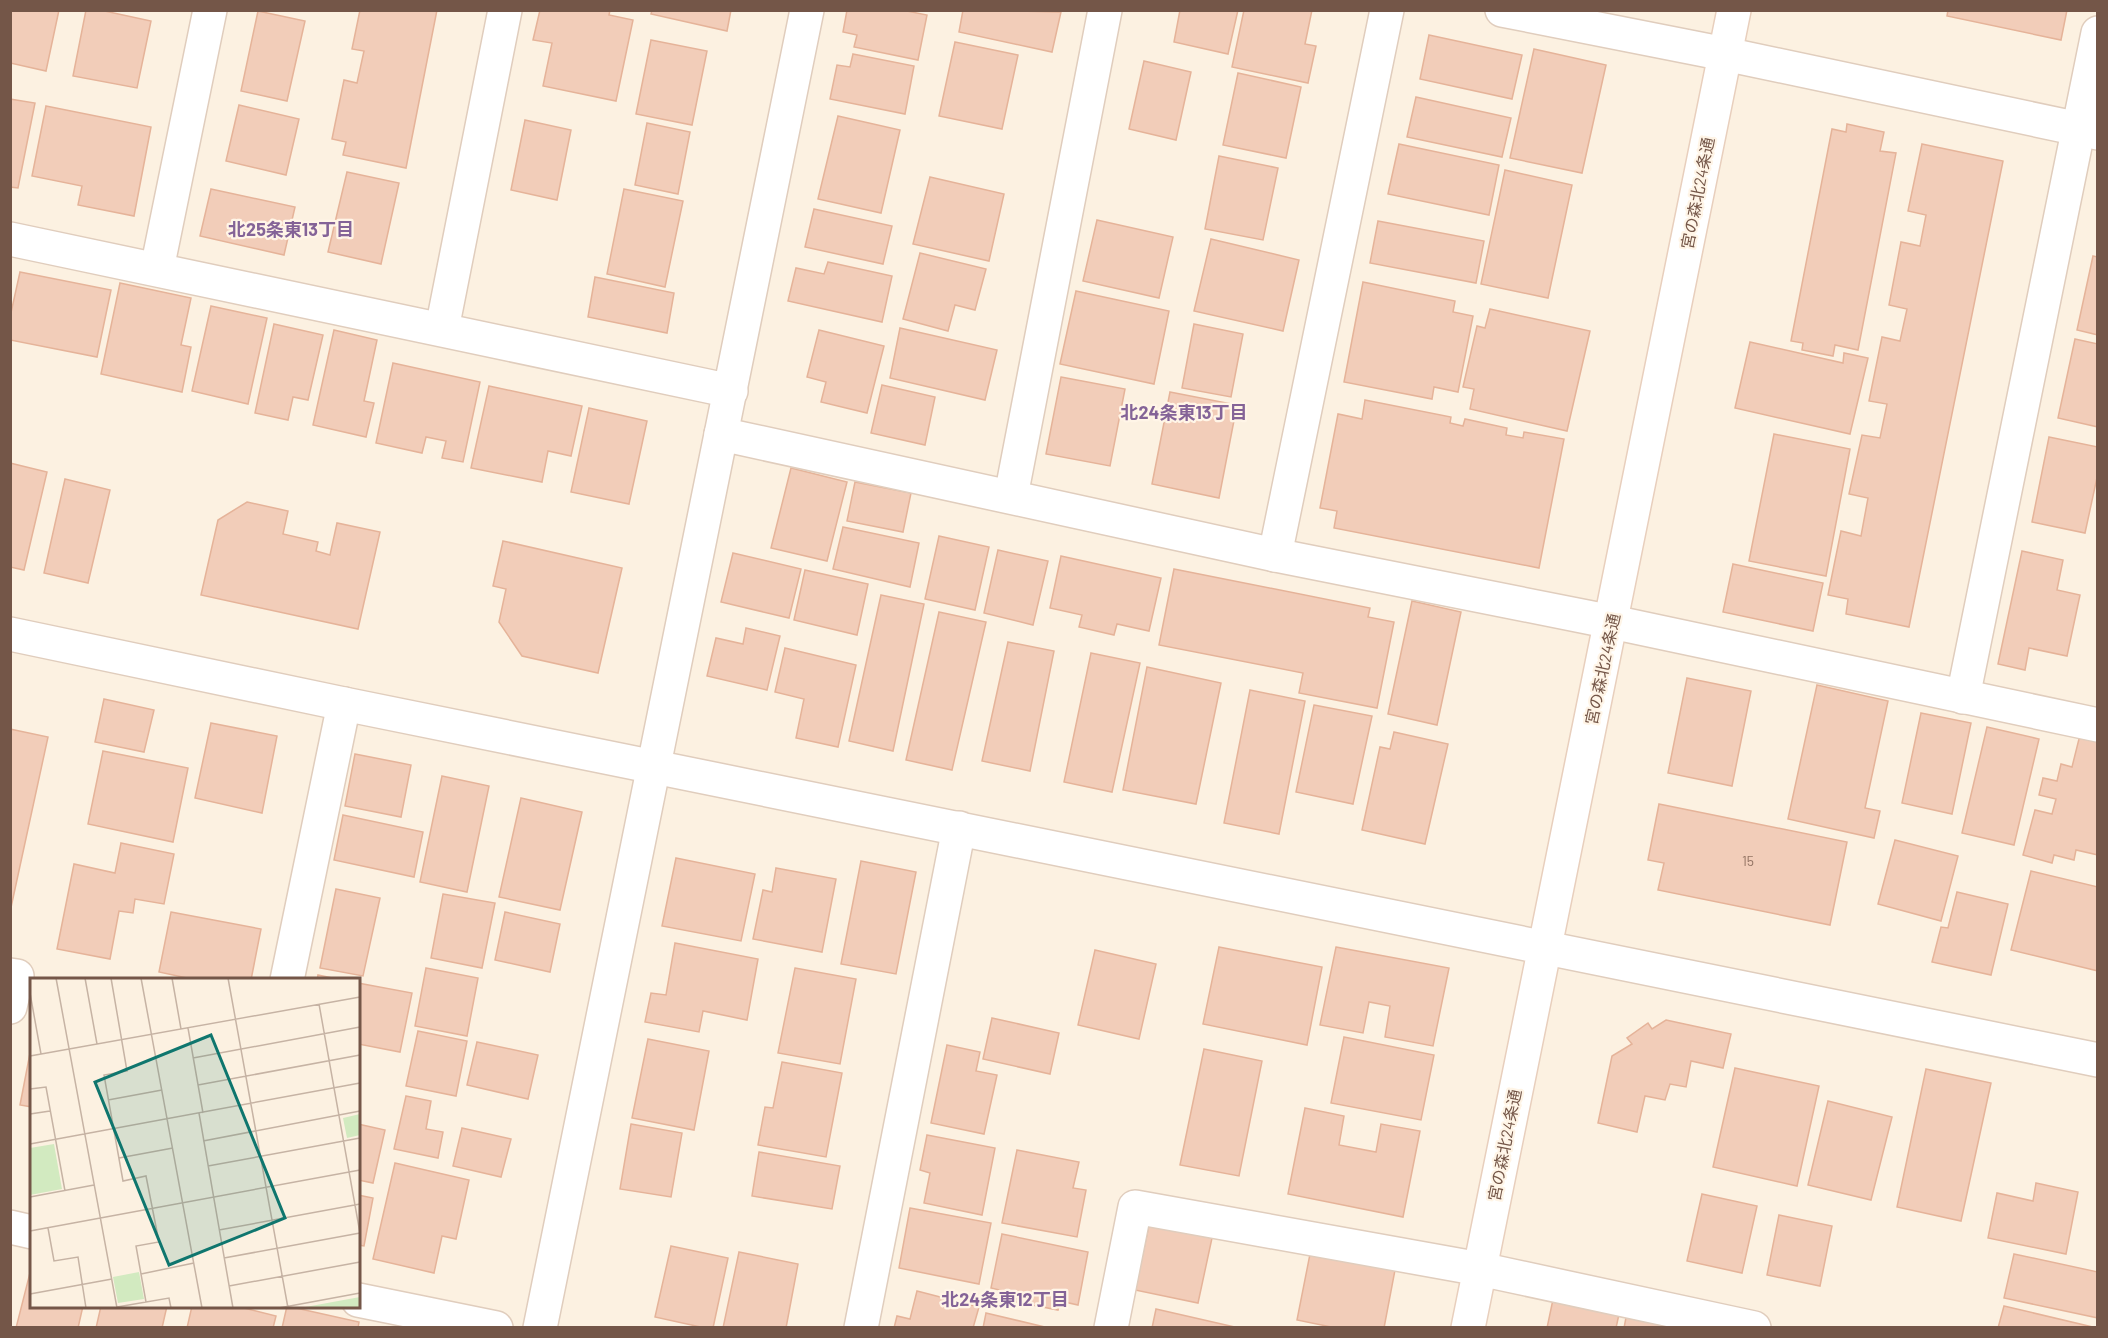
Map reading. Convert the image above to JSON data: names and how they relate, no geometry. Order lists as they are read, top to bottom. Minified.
{"streets":{"street":["宮の森北24条通"]},"districts":["北25条東13丁目","北24条東13丁目","北24条東12丁目"],"house_numbers":["15"]}
